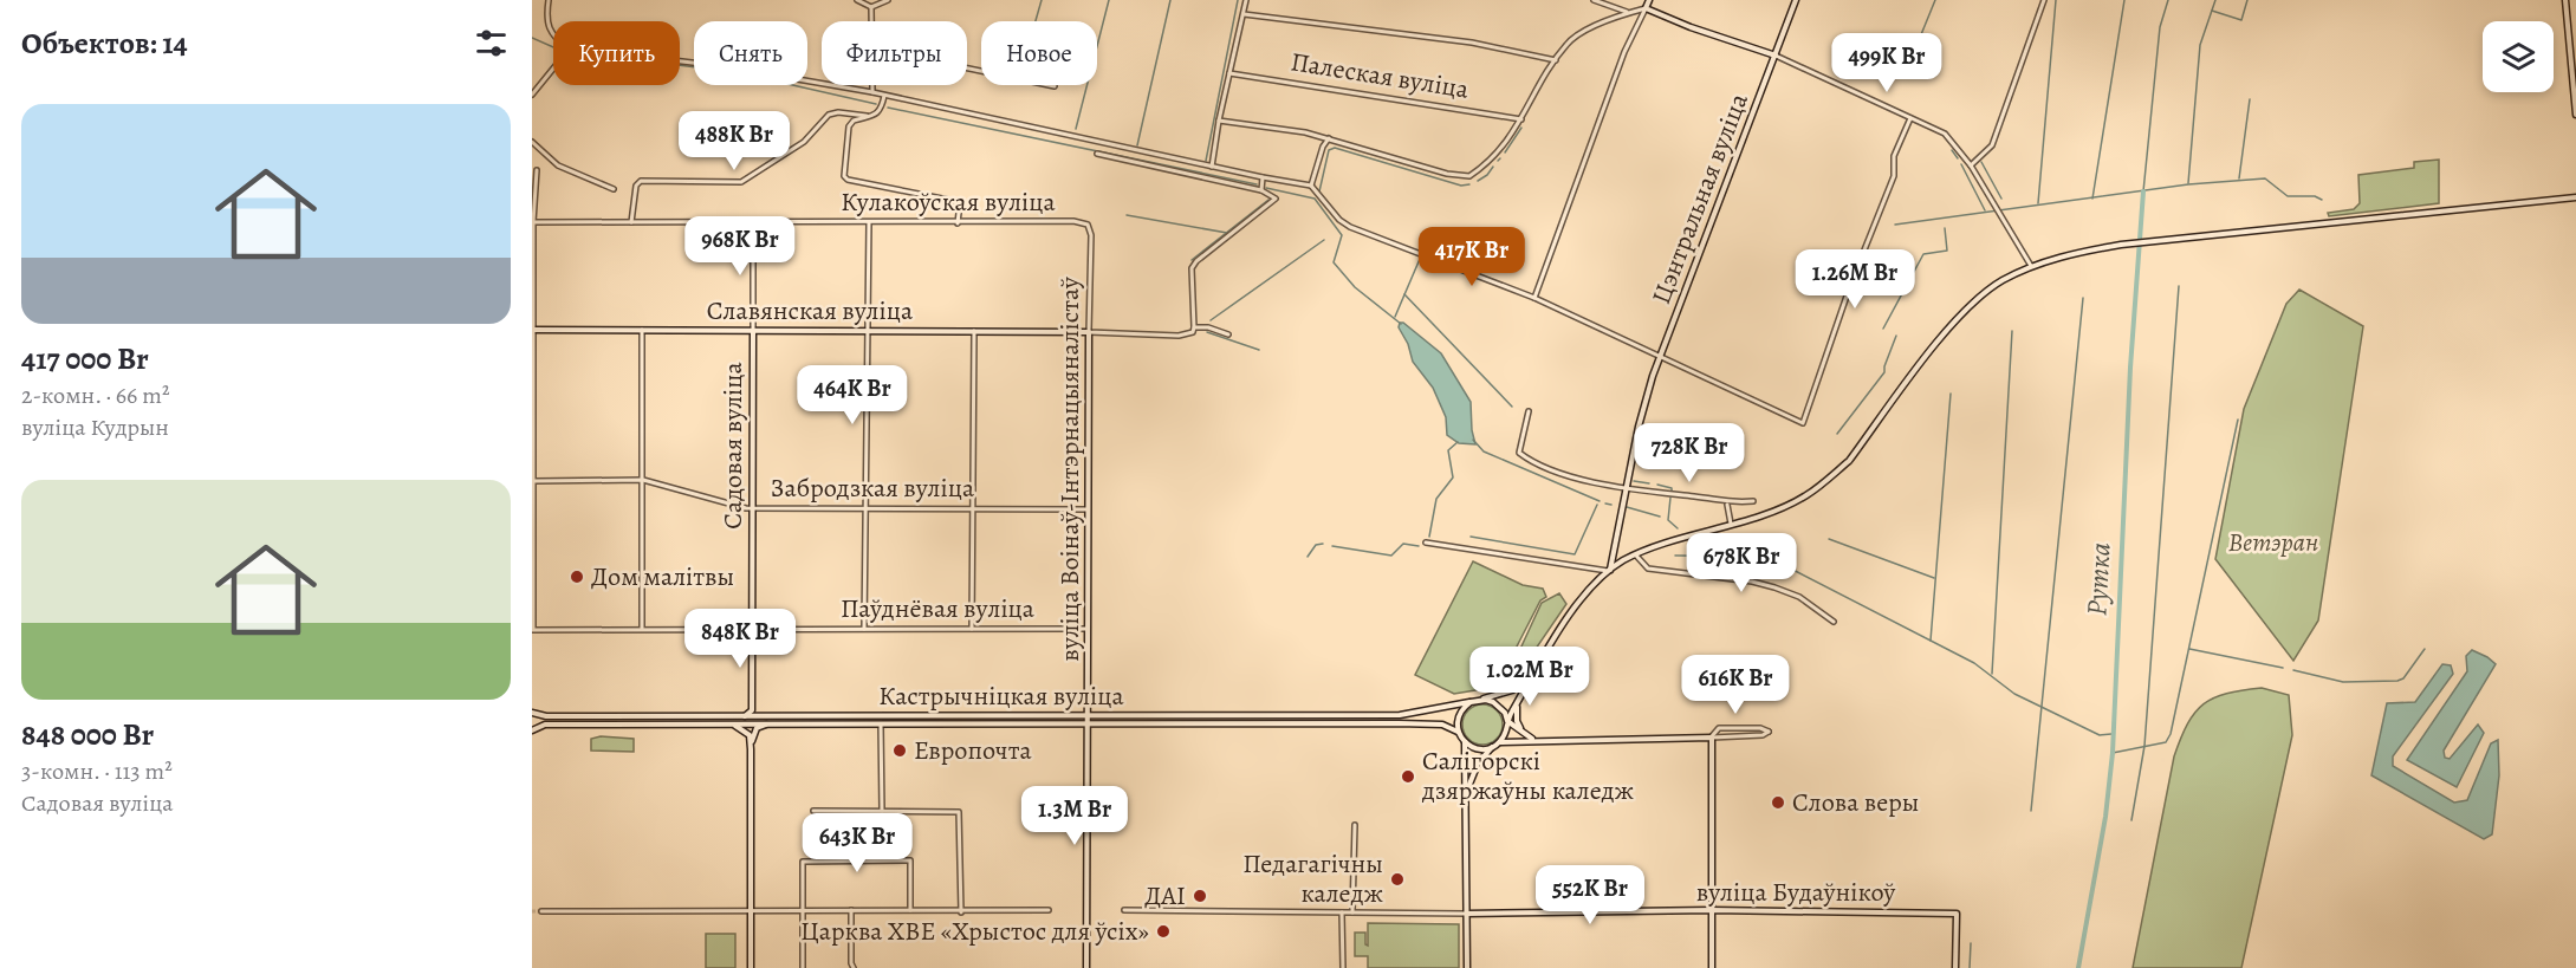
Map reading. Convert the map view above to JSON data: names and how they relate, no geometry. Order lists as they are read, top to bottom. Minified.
{"streets":{"main road":["Цэнтральная вуліца","Славянская вуліца","Садовая вуліца","вуліца Воінаў-Інтэрнацыяналістаў","Кастрычніцкая вуліца","вуліца Будаўнікоў"],"street":["Палеская вуліца","Кулакоўская вуліца","Забродзкая вуліца","Паўднёвая вуліца"]},"crossings":[["Кулакоўская вуліца","Садовая вуліца"],["Кулакоўская вуліца","вуліца Воінаў-Інтэрнацыяналістаў"],["Славянская вуліца","Садовая вуліца"],["Славянская вуліца","вуліца Воінаў-Інтэрнацыяналістаў"],["Садовая вуліца","Забродзкая вуліца"],["Садовая вуліца","Паўднёвая вуліца"],["вуліца Воінаў-Інтэрнацыяналістаў","Забродзкая вуліца"],["вуліца Воінаў-Інтэрнацыяналістаў","Паўднёвая вуліца"],["вуліца Воінаў-Інтэрнацыяналістаў","Кастрычніцкая вуліца"]],"water":["Рутка"],"parks":["Ветэран"],"places":["Дом малітвы","Европочта","Салігорскі дзяржаўны каледж","Слова веры","Педагагічны каледж","ДАІ","Царква ХВЕ «Хрыстос для ўсіх»"],"page":{"heading":"Объектов: 14","chip":["Купить","Снять","Фильтры","Новое"],"price":["499K Br","488K Br","968K Br","417K Br","1.26M Br","464K Br","728K Br","678K Br","848K Br","1.02M Br","616K Br","1.3M Br","643K Br","552K Br"],"list":[{"name":"417 000 Br","note":"2-комн. · 66 m² · вуліца Кудрын"},{"name":"848 000 Br","note":"3-комн. · 113 m² · Садовая вуліца"}]}}
